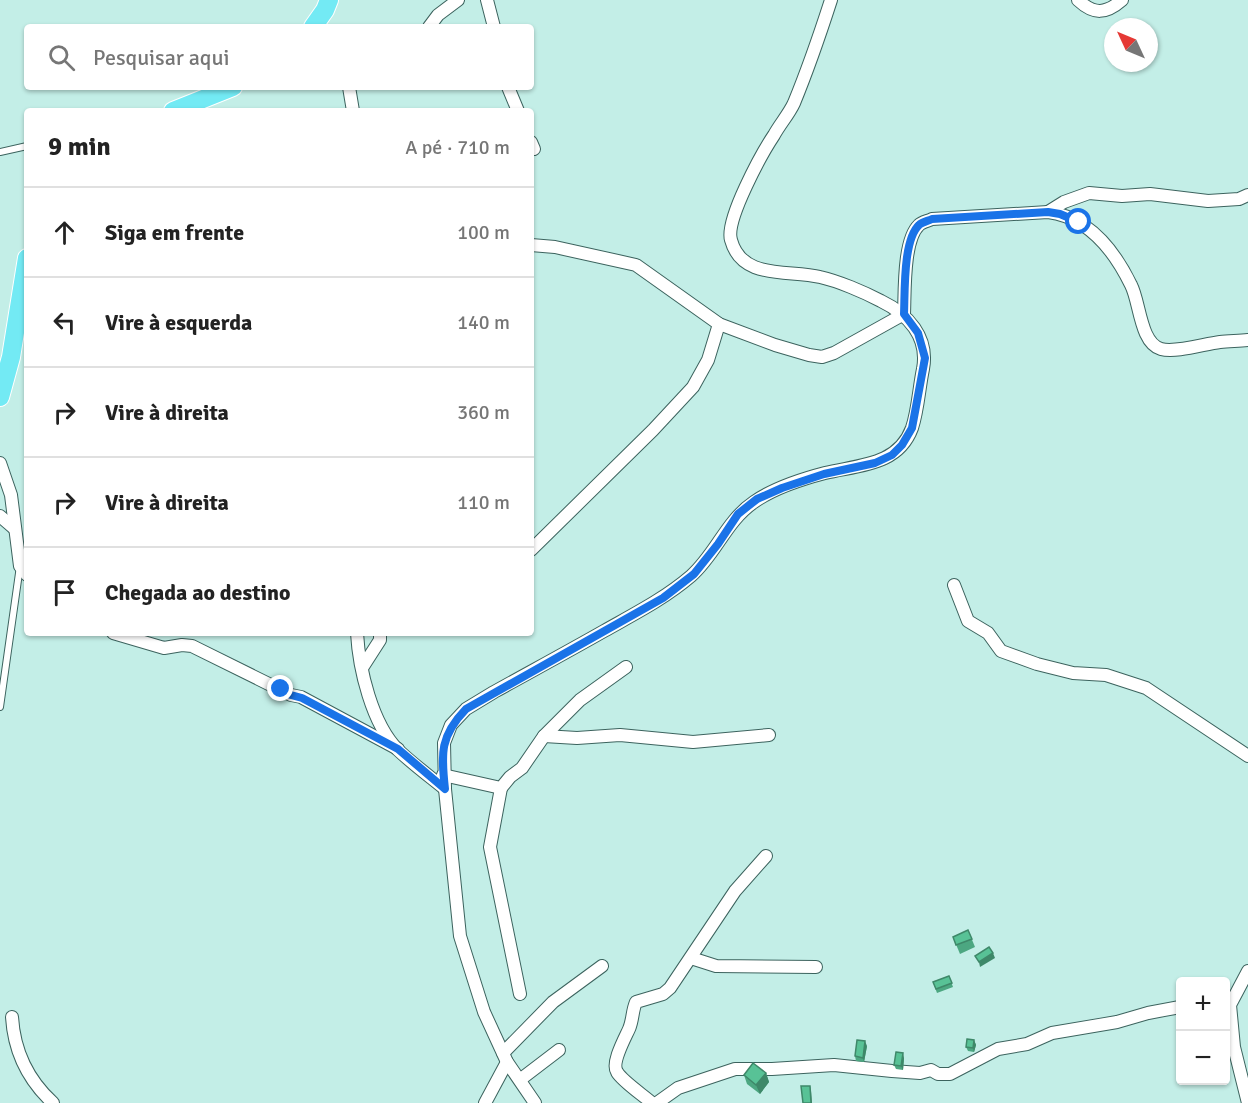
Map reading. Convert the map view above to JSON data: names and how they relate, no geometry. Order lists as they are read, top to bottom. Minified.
{"north":"top left","page":{"search":"Pesquisar aqui","heading":["9 min","A pé · 710 m"],"list":[["Siga em frente","100 m"],["Vire à esquerda","140 m"],["Vire à direita","360 m"],["Vire à direita","110 m"],"Chegada ao destino"],"map_buttons":["+","−"]}}
